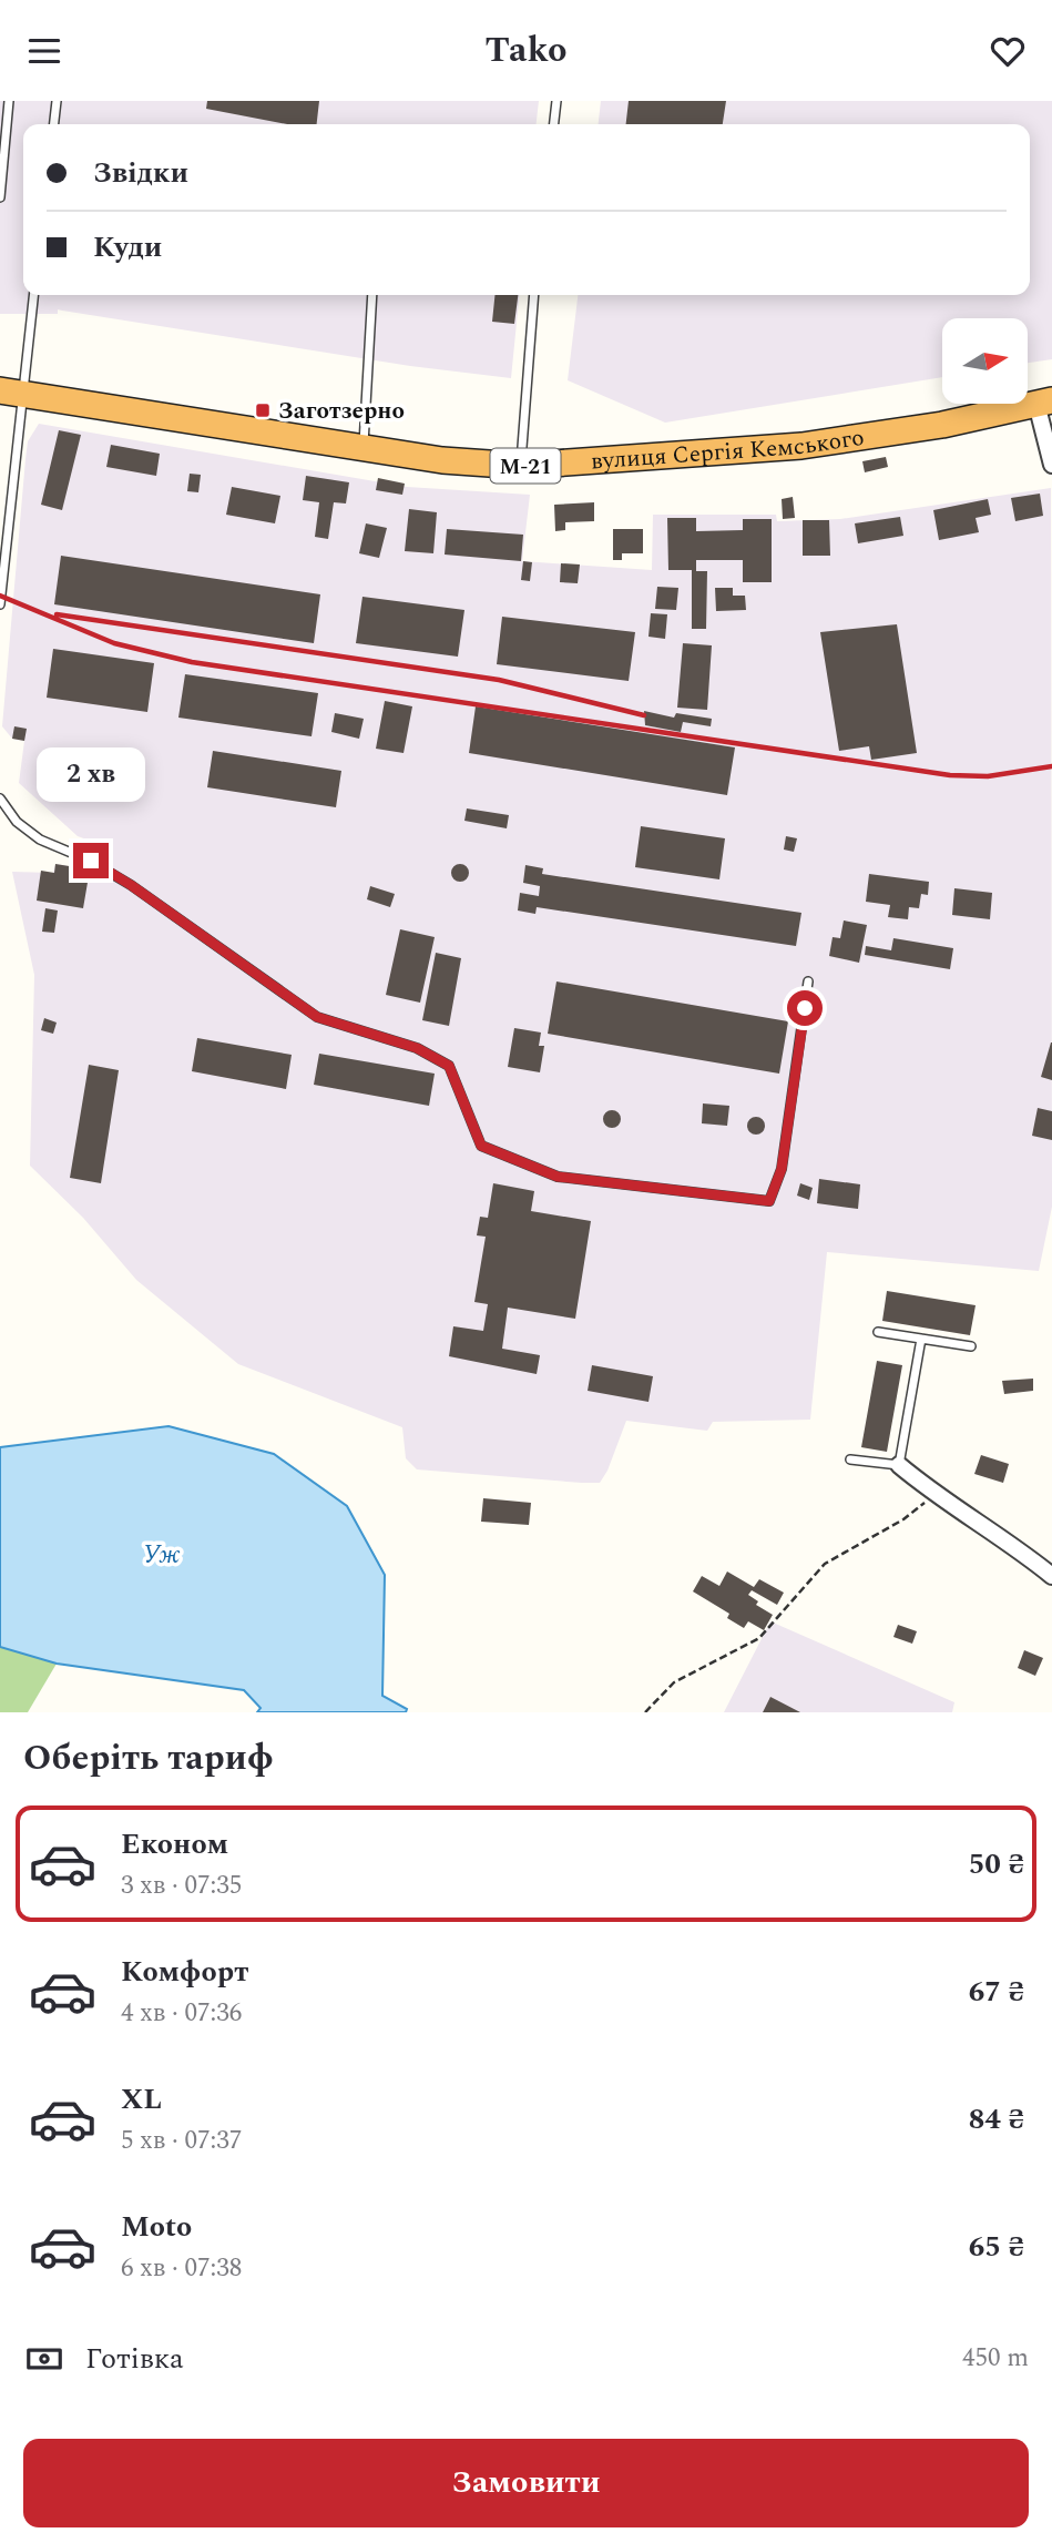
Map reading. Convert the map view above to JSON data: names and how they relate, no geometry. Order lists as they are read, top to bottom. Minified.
{"streets":{"highway":["вулиця Сергія Кемського","М-21"]},"water":["Уж"],"places":{"transit":["Заготзерно"]},"north":"right","page":{"header":"Tako","banner":["Звідки","Куди"],"bubble":"2 хв","heading":"Оберіть тариф","list":[{"name":"Економ","note":"3 хв · 07:35","value":"50 ₴"},{"name":"Комфорт","note":"4 хв · 07:36","value":"67 ₴"},{"name":"XL","note":"5 хв · 07:37","value":"84 ₴"},{"name":"Moto","note":"6 хв · 07:38","value":"65 ₴"}],"pay":["Готівка","450 m"],"buttons":"Замовити"}}
